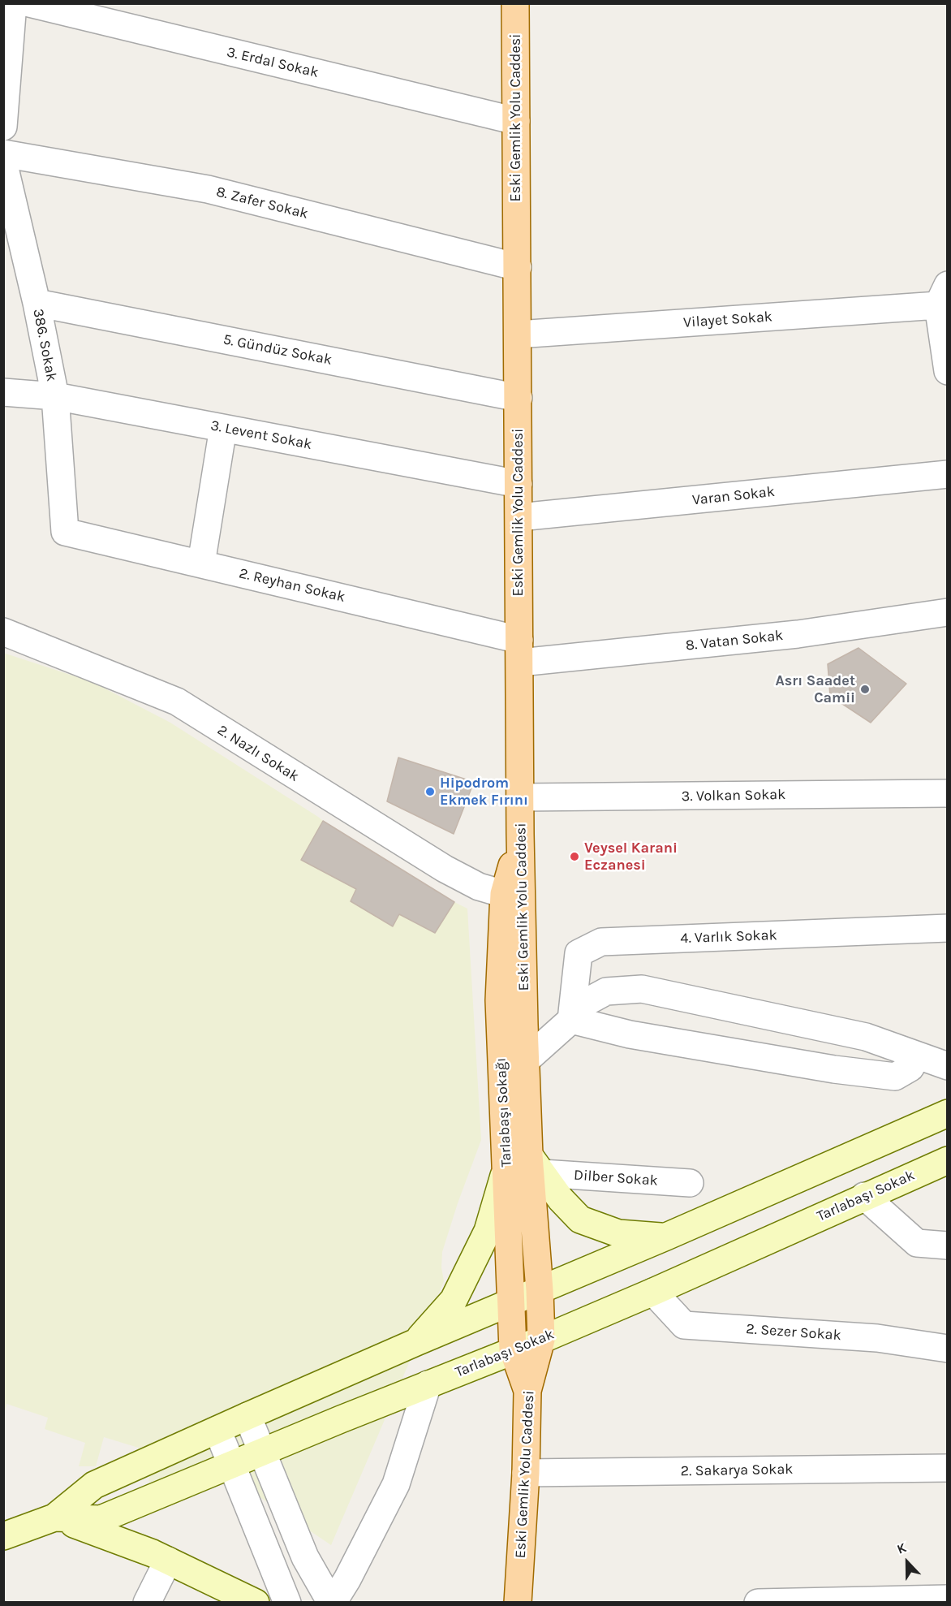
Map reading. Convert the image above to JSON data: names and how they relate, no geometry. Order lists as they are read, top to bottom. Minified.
{"streets":{"main road":["Eski Gemlik Yolu Caddesi","Tarlabaşı Sokağı","Tarlabaşı Sokak"],"street":["3. Erdal Sokak","8. Zafer Sokak","Vilayet Sokak","386. Sokak","5. Gündüz Sokak","3. Levent Sokak","Varan Sokak","2. Reyhan Sokak","8. Vatan Sokak","2. Nazlı Sokak","3. Volkan Sokak","4. Varlık Sokak","Dilber Sokak","2. Sezer Sokak","2. Sakarya Sokak"]},"crossings":[["3. Erdal Sokak","Eski Gemlik Yolu Caddesi"],["Eski Gemlik Yolu Caddesi","8. Zafer Sokak"],["Eski Gemlik Yolu Caddesi","Vilayet Sokak"],["Eski Gemlik Yolu Caddesi","5. Gündüz Sokak"],["Eski Gemlik Yolu Caddesi","3. Levent Sokak"],["Eski Gemlik Yolu Caddesi","Varan Sokak"],["Eski Gemlik Yolu Caddesi","2. Reyhan Sokak"],["Eski Gemlik Yolu Caddesi","8. Vatan Sokak"],["Eski Gemlik Yolu Caddesi","3. Volkan Sokak"],["Eski Gemlik Yolu Caddesi","Tarlabaşı Sokağı"],["Eski Gemlik Yolu Caddesi","Dilber Sokak"],["Eski Gemlik Yolu Caddesi","Tarlabaşı Sokak"],["Eski Gemlik Yolu Caddesi","2. Sakarya Sokak"],["386. Sokak","5. Gündüz Sokak"],["386. Sokak","3. Levent Sokak"],["386. Sokak","2. Reyhan Sokak"],["2. Reyhan Sokak","8. Vatan Sokak"],["2. Nazlı Sokak","Tarlabaşı Sokağı"],["Tarlabaşı Sokağı","Dilber Sokak"],["Tarlabaşı Sokağı","Tarlabaşı Sokak"],["Tarlabaşı Sokak","2. Sezer Sokak"]],"places":["Asrı Saadet Camii","Hipodrom Ekmek Fırını","Veysel Karani Eczanesi"],"north":"top"}
